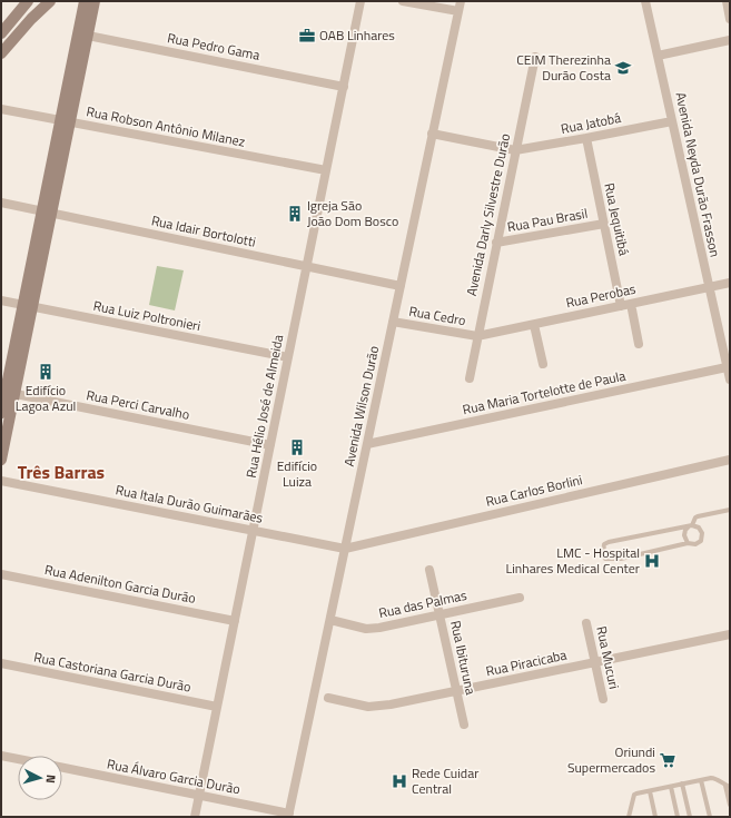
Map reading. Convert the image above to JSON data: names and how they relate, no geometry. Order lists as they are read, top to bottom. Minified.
{"streets":{"street":["Rua Pedro Gama","Rua Jatobá","Rua Robson Antônio Milanez","Avenida Neyda Durão Frasson","Avenida Darly Silvestre Durão","Rua Jequitibá","Rua Pau Brasil","Rua Idair Bortolotti","Rua Perobas","Rua Luiz Poltronieri","Rua Cedro","Rua Maria Tortelotte de Paula","Rua Perci Carvalho","Rua Hélio José de Almeida","Avenida Wilson Durão","Rua Carlos Borlini","Rua Itala Durão Guimarães","Rua Adenilton Garcia Durão","Rua das Palmas","Rua Ibituruna","Rua Mucuri","Rua Piracicaba","Rua Castoriana Garcia Durão","Rua Álvaro Garcia Durão"]},"crossings":[["Rua Pedro Gama","Rua Hélio José de Almeida"],["Rua Jatobá","Avenida Neyda Durão Frasson"],["Rua Jatobá","Avenida Darly Silvestre Durão"],["Rua Jatobá","Rua Jequitibá"],["Rua Robson Antônio Milanez","Rua Hélio José de Almeida"],["Avenida Neyda Durão Frasson","Rua Perobas"],["Avenida Neyda Durão Frasson","Rua Maria Tortelotte de Paula"],["Avenida Darly Silvestre Durão","Rua Pau Brasil"],["Avenida Darly Silvestre Durão","Rua Perobas"],["Avenida Darly Silvestre Durão","Rua Cedro"],["Rua Jequitibá","Rua Pau Brasil"],["Rua Jequitibá","Rua Perobas"],["Rua Idair Bortolotti","Rua Hélio José de Almeida"],["Rua Idair Bortolotti","Avenida Wilson Durão"],["Rua Perobas","Rua Cedro"],["Rua Luiz Poltronieri","Rua Hélio José de Almeida"],["Rua Cedro","Avenida Wilson Durão"],["Rua Maria Tortelotte de Paula","Avenida Wilson Durão"],["Rua Perci Carvalho","Rua Hélio José de Almeida"],["Rua Hélio José de Almeida","Rua Itala Durão Guimarães"],["Rua Hélio José de Almeida","Rua Adenilton Garcia Durão"],["Rua Hélio José de Almeida","Rua Castoriana Garcia Durão"],["Rua Hélio José de Almeida","Rua Álvaro Garcia Durão"],["Avenida Wilson Durão","Rua Carlos Borlini"],["Avenida Wilson Durão","Rua Itala Durão Guimarães"],["Avenida Wilson Durão","Rua das Palmas"],["Avenida Wilson Durão","Rua Álvaro Garcia Durão"],["Rua Carlos Borlini","Rua Itala Durão Guimarães"],["Rua das Palmas","Rua Ibituruna"],["Rua Ibituruna","Rua Piracicaba"],["Rua Mucuri","Rua Piracicaba"]],"districts":["Três Barras"],"places":{"office":["OAB Linhares"],"school or university":["CEIM Therezinha Durão Costa"],"building":["Igreja São João Dom Bosco","Edifício Lagoa Azul","Edifício Luiza"],"hospital":["LMC - Hospital Linhares Medical Center","Rede Cuidar Central"],"supermarket":["Oriundi Supermercados"]},"north":"right"}
